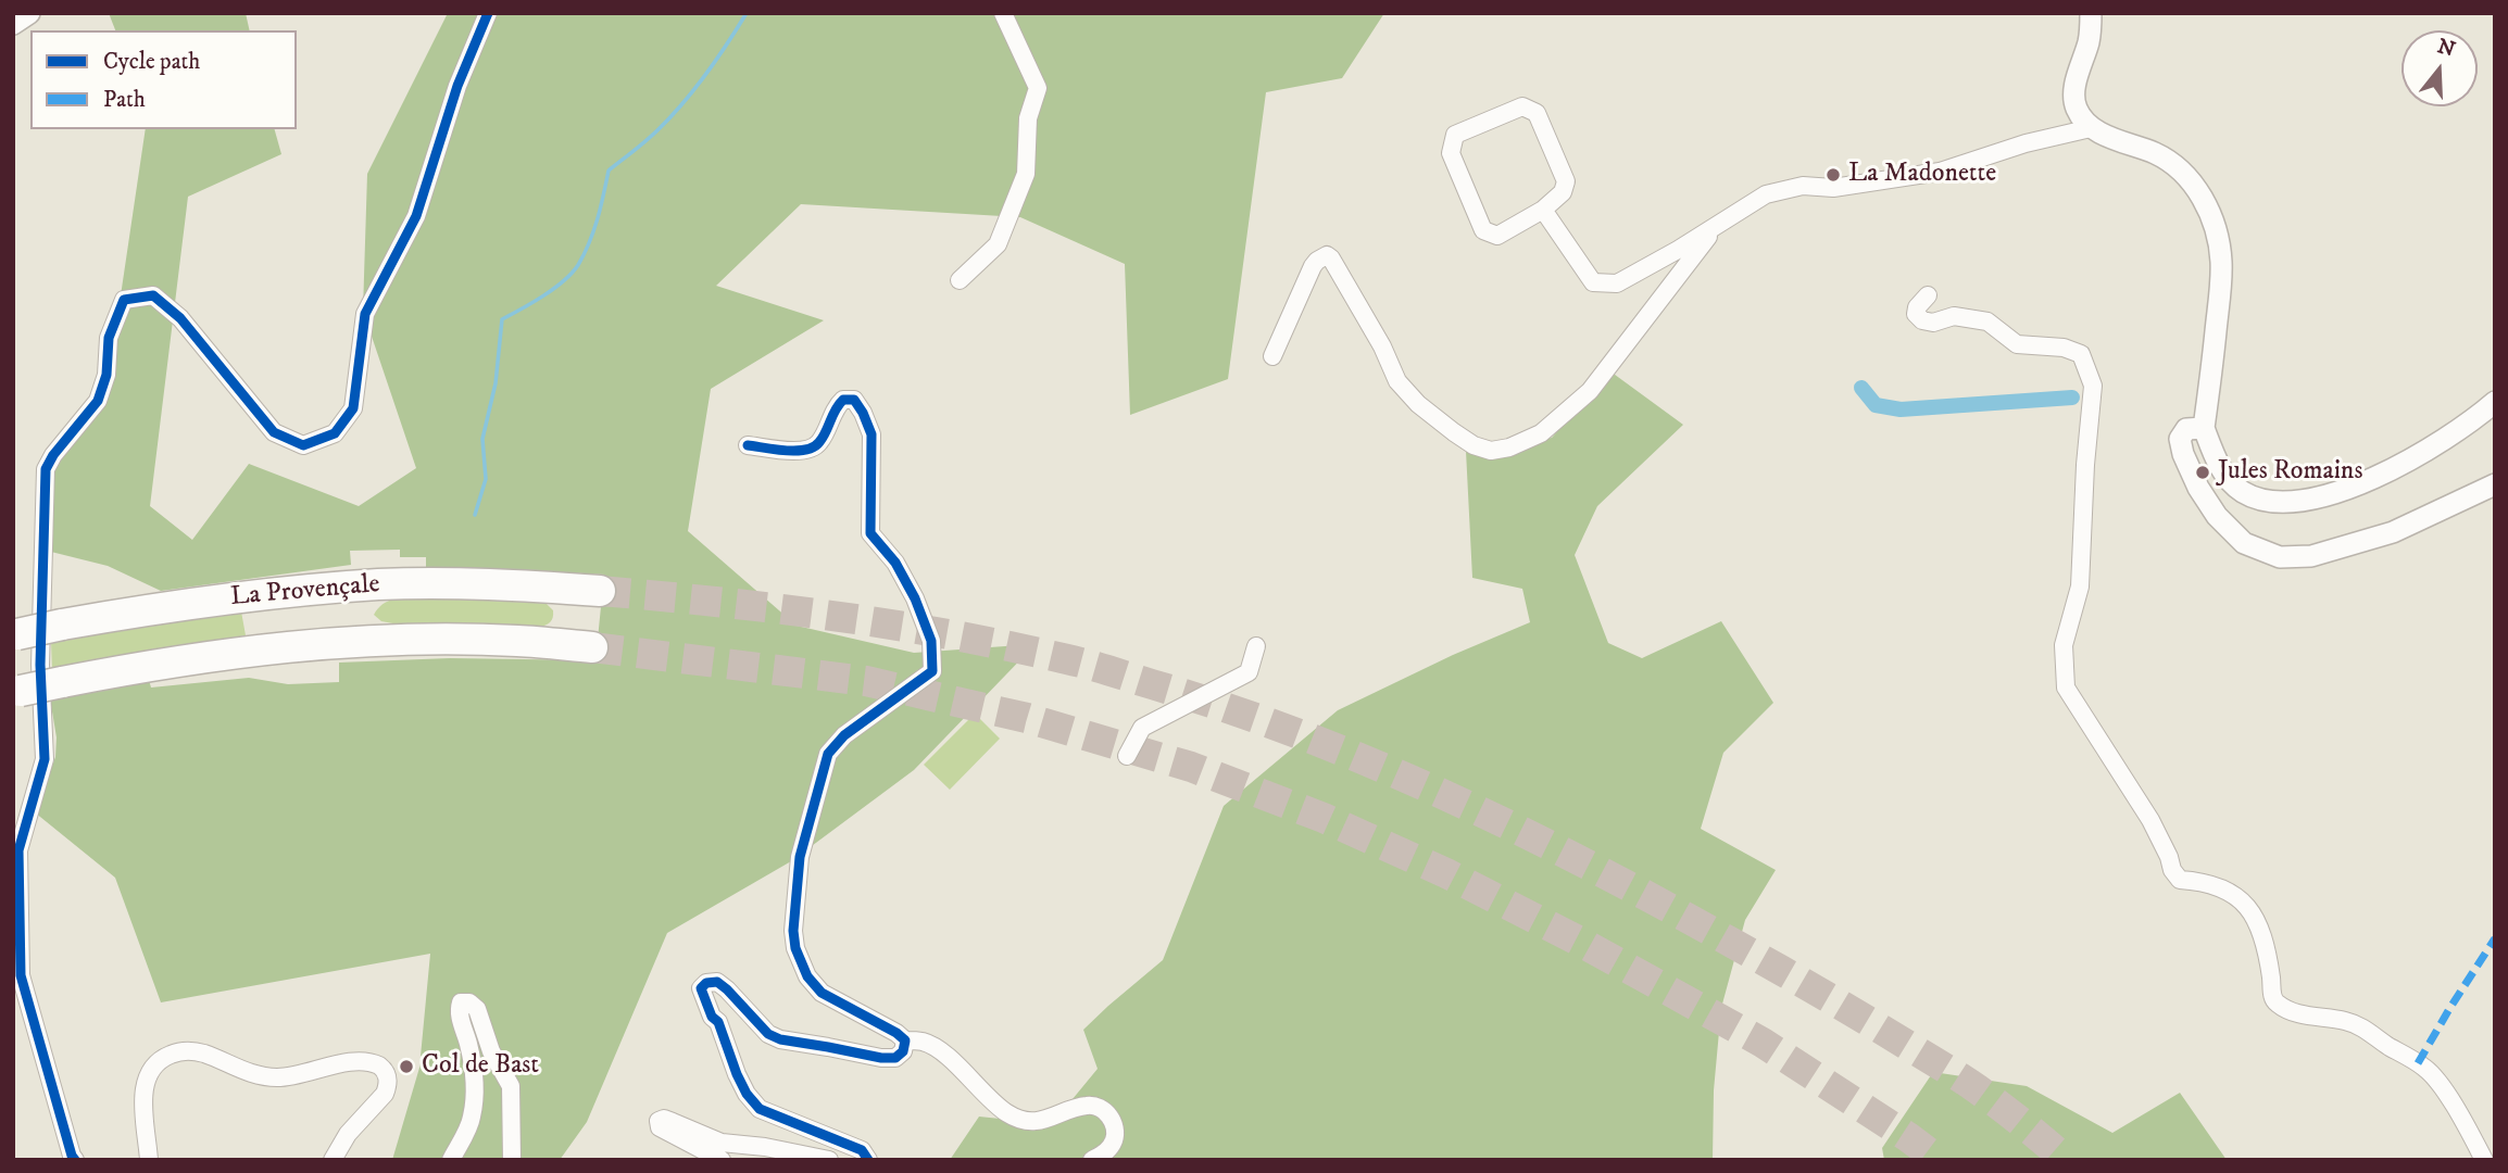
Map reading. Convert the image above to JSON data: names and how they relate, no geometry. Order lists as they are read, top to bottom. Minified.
{"streets":{"highway":["La Provençale"]},"places":["La Madonette","Jules Romains","Col de Bast"],"legend":["Cycle path","Path"],"north":"top"}
